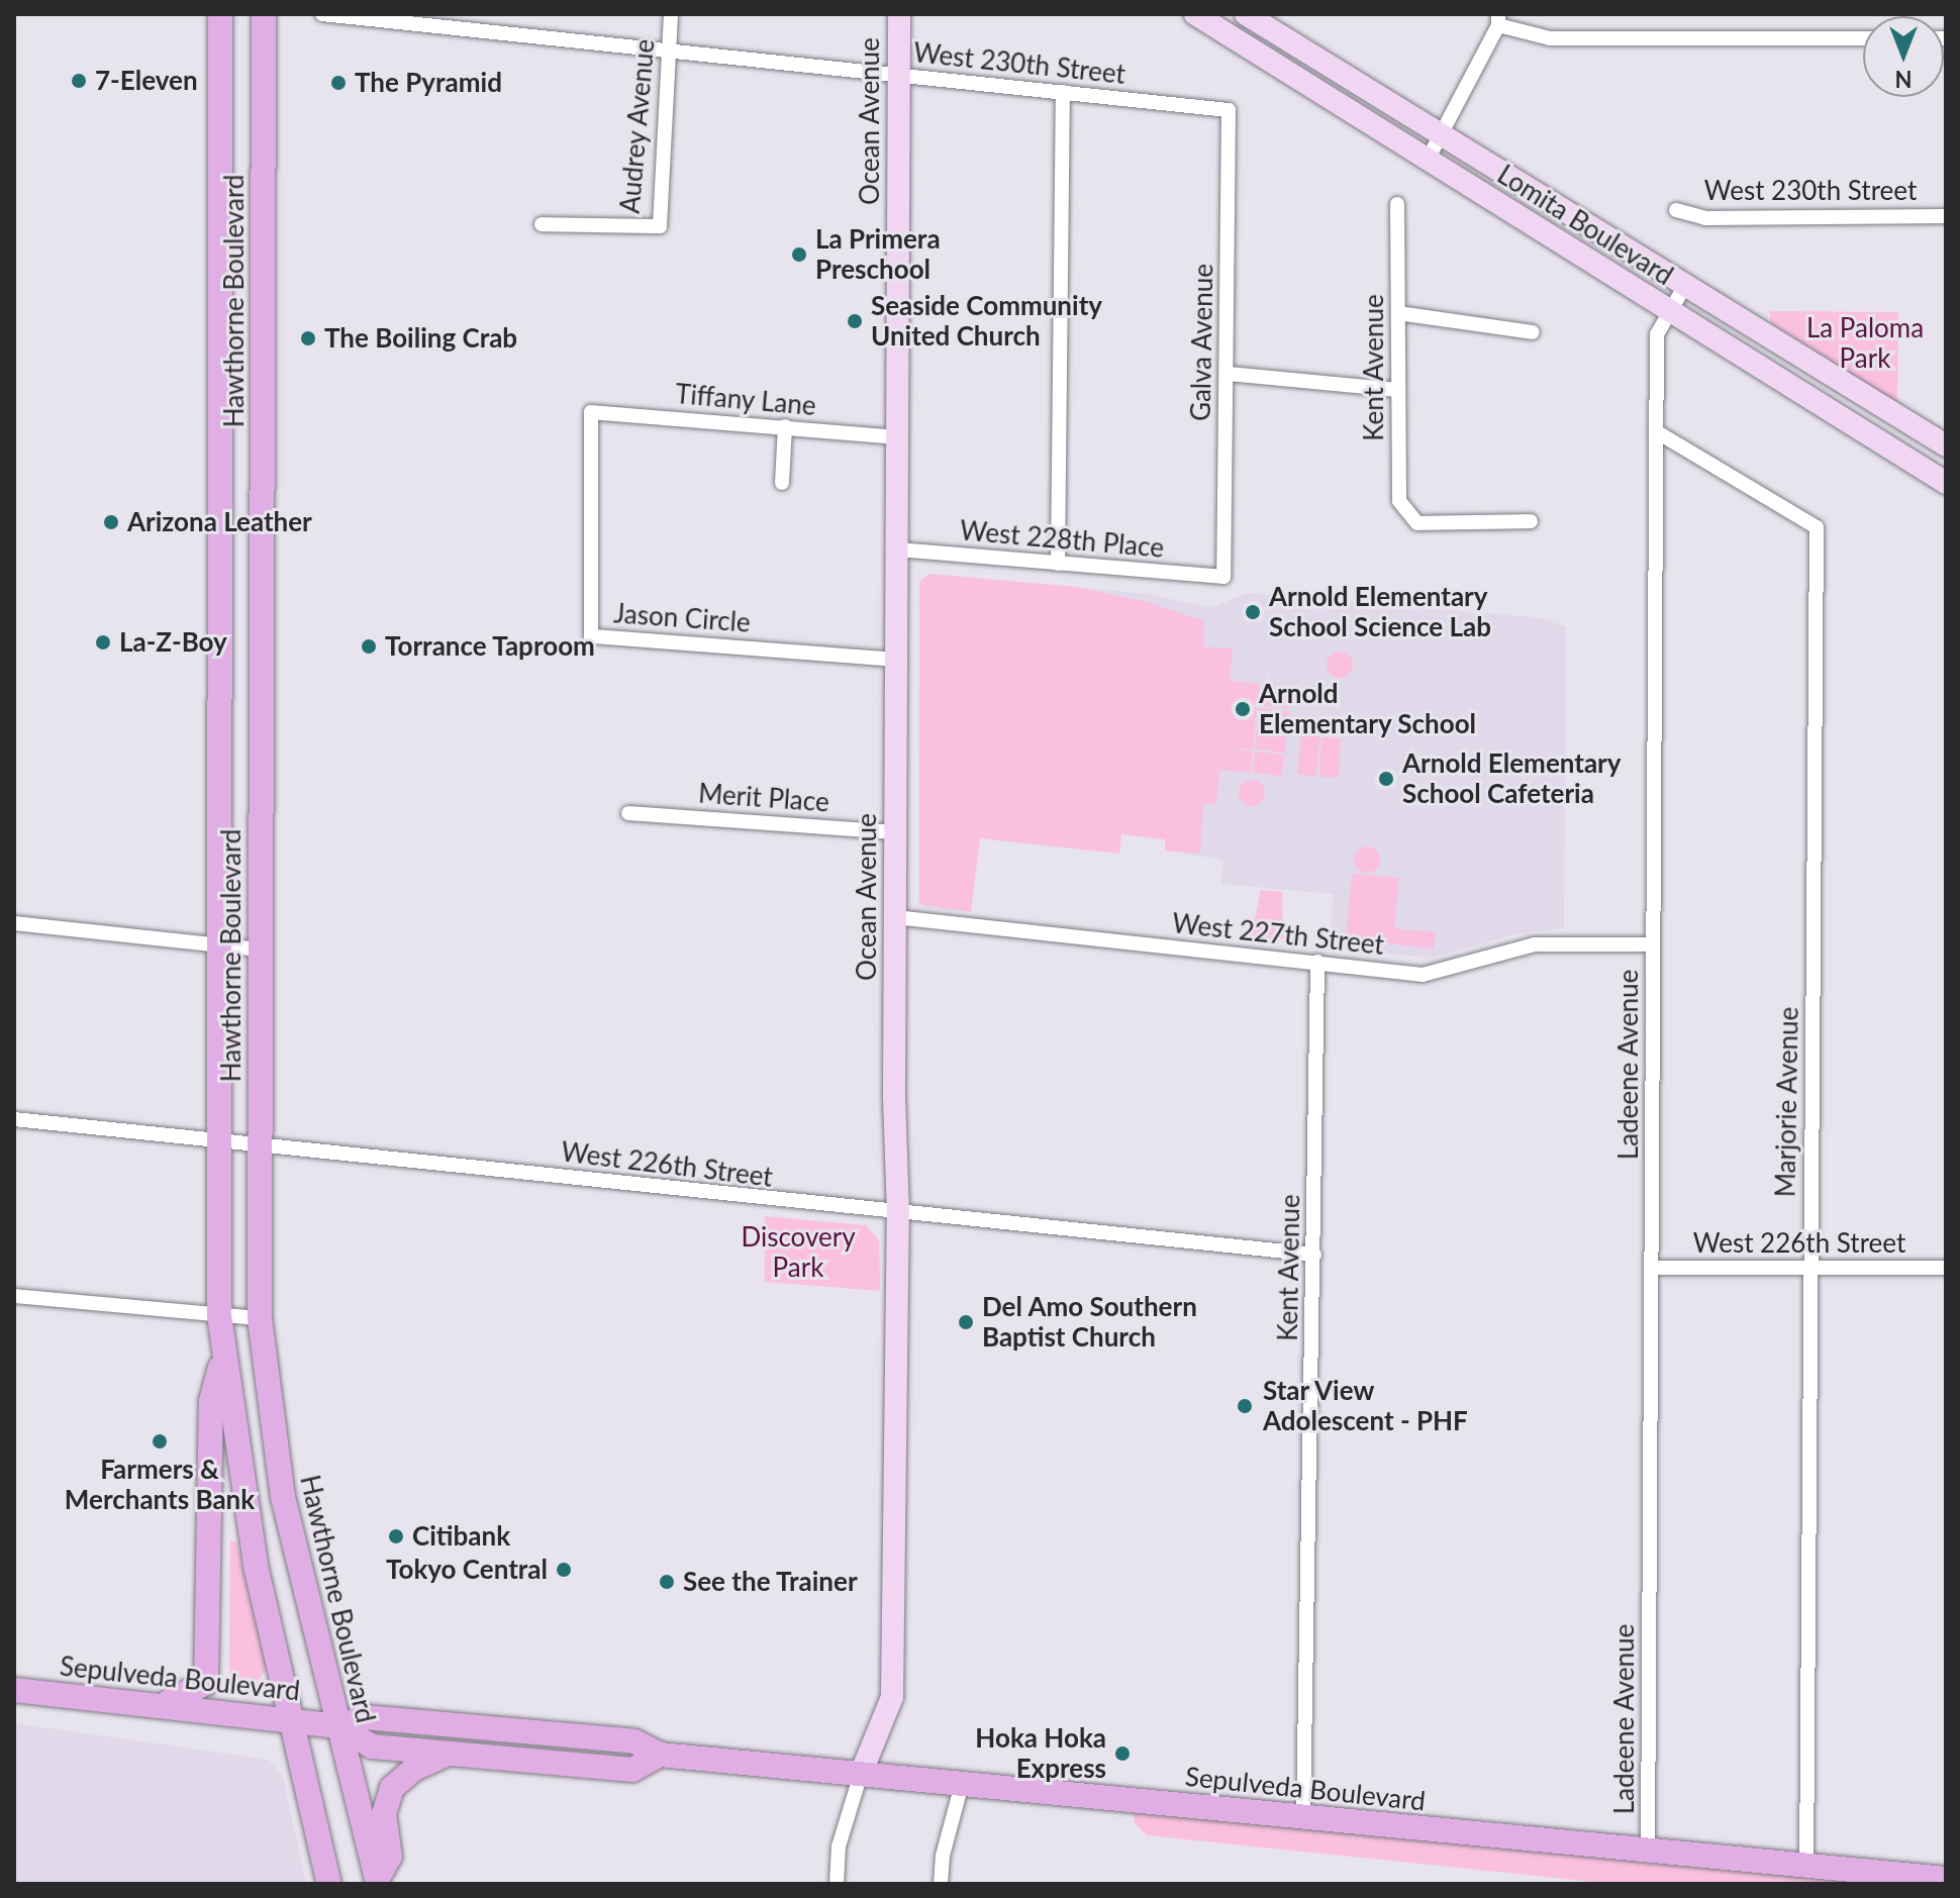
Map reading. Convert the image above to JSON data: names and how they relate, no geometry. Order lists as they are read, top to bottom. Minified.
{"streets":{"main road":["Hawthorne Boulevard","Sepulveda Boulevard"],"street":["West 230th Street","Ocean Avenue","Audrey Avenue","Lomita Boulevard","Galva Avenue","Kent Avenue","Tiffany Lane","West 228th Place","Jason Circle","Merit Place","West 227th Street","Ladeene Avenue","Marjorie Avenue","West 226th Street"]},"crossings":[["West 230th Street","Ocean Avenue"],["West 230th Street","Audrey Avenue"],["West 230th Street","Galva Avenue"],["Ocean Avenue","Tiffany Lane"],["Ocean Avenue","West 228th Place"],["Ocean Avenue","Jason Circle"],["Ocean Avenue","Merit Place"],["Ocean Avenue","West 227th Street"],["Ocean Avenue","West 226th Street"],["Ocean Avenue","Sepulveda Boulevard"],["Lomita Boulevard","Ladeene Avenue"],["Hawthorne Boulevard","West 226th Street"],["Hawthorne Boulevard","Sepulveda Boulevard"],["Galva Avenue","West 228th Place"],["Kent Avenue","West 227th Street"],["Kent Avenue","West 226th Street"],["Kent Avenue","Sepulveda Boulevard"],["Tiffany Lane","Jason Circle"],["West 227th Street","Ladeene Avenue"],["Ladeene Avenue","Marjorie Avenue"],["Ladeene Avenue","West 226th Street"],["Ladeene Avenue","Sepulveda Boulevard"],["Marjorie Avenue","West 226th Street"],["Marjorie Avenue","Sepulveda Boulevard"]],"parks":["La Paloma Park","Discovery Park"],"places":["7-Eleven","The Pyramid","La Primera Preschool","Seaside Community United Church","The Boiling Crab","Arizona Leather","Arnold Elementary School Science Lab","La-Z-Boy","Torrance Taproom","Arnold Elementary School","Arnold Elementary School Cafeteria","Del Amo Southern Baptist Church","Star View Adolescent - PHF","Farmers & Merchants Bank","Citibank","Tokyo Central","See the Trainer","Hoka Hoka Express"],"north":"bottom"}
